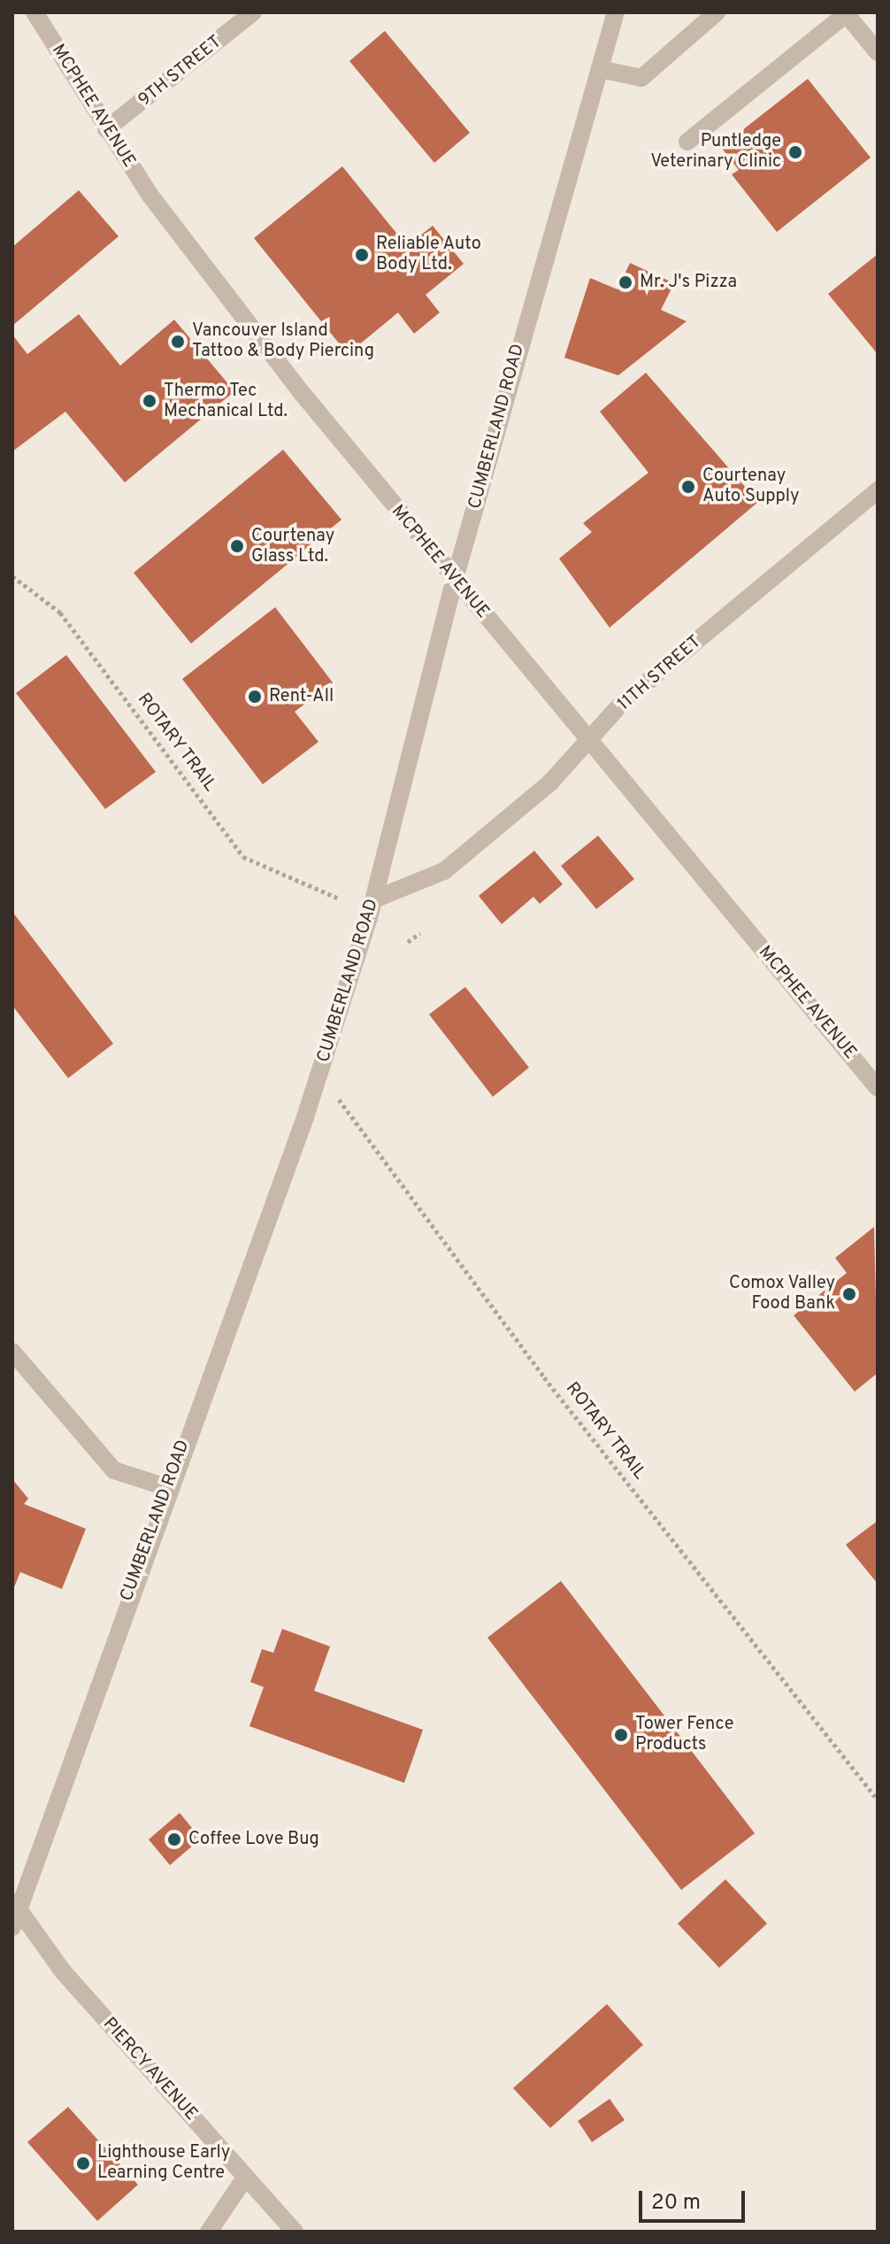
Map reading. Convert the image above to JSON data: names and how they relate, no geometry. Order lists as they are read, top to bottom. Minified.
{"streets":{"street":["9TH STREET","MCPHEE AVENUE","CUMBERLAND ROAD","11TH STREET","PIERCY AVENUE"],"path":["ROTARY TRAIL"]},"crossings":[["9TH STREET","MCPHEE AVENUE"],["MCPHEE AVENUE","CUMBERLAND ROAD"],["MCPHEE AVENUE","11TH STREET"],["CUMBERLAND ROAD","11TH STREET"],["CUMBERLAND ROAD","ROTARY TRAIL"],["CUMBERLAND ROAD","PIERCY AVENUE"]],"places":["Puntledge Veterinary Clinic","Reliable Auto Body Ltd.","Mr. J's Pizza","Vancouver Island Tattoo & Body Piercing","Thermo Tec Mechanical Ltd.","Courtenay Auto Supply","Courtenay Glass Ltd.","Rent-All","Comox Valley Food Bank","Tower Fence Products","Coffee Love Bug","Lighthouse Early Learning Centre"],"scale_bar":"20 m"}
